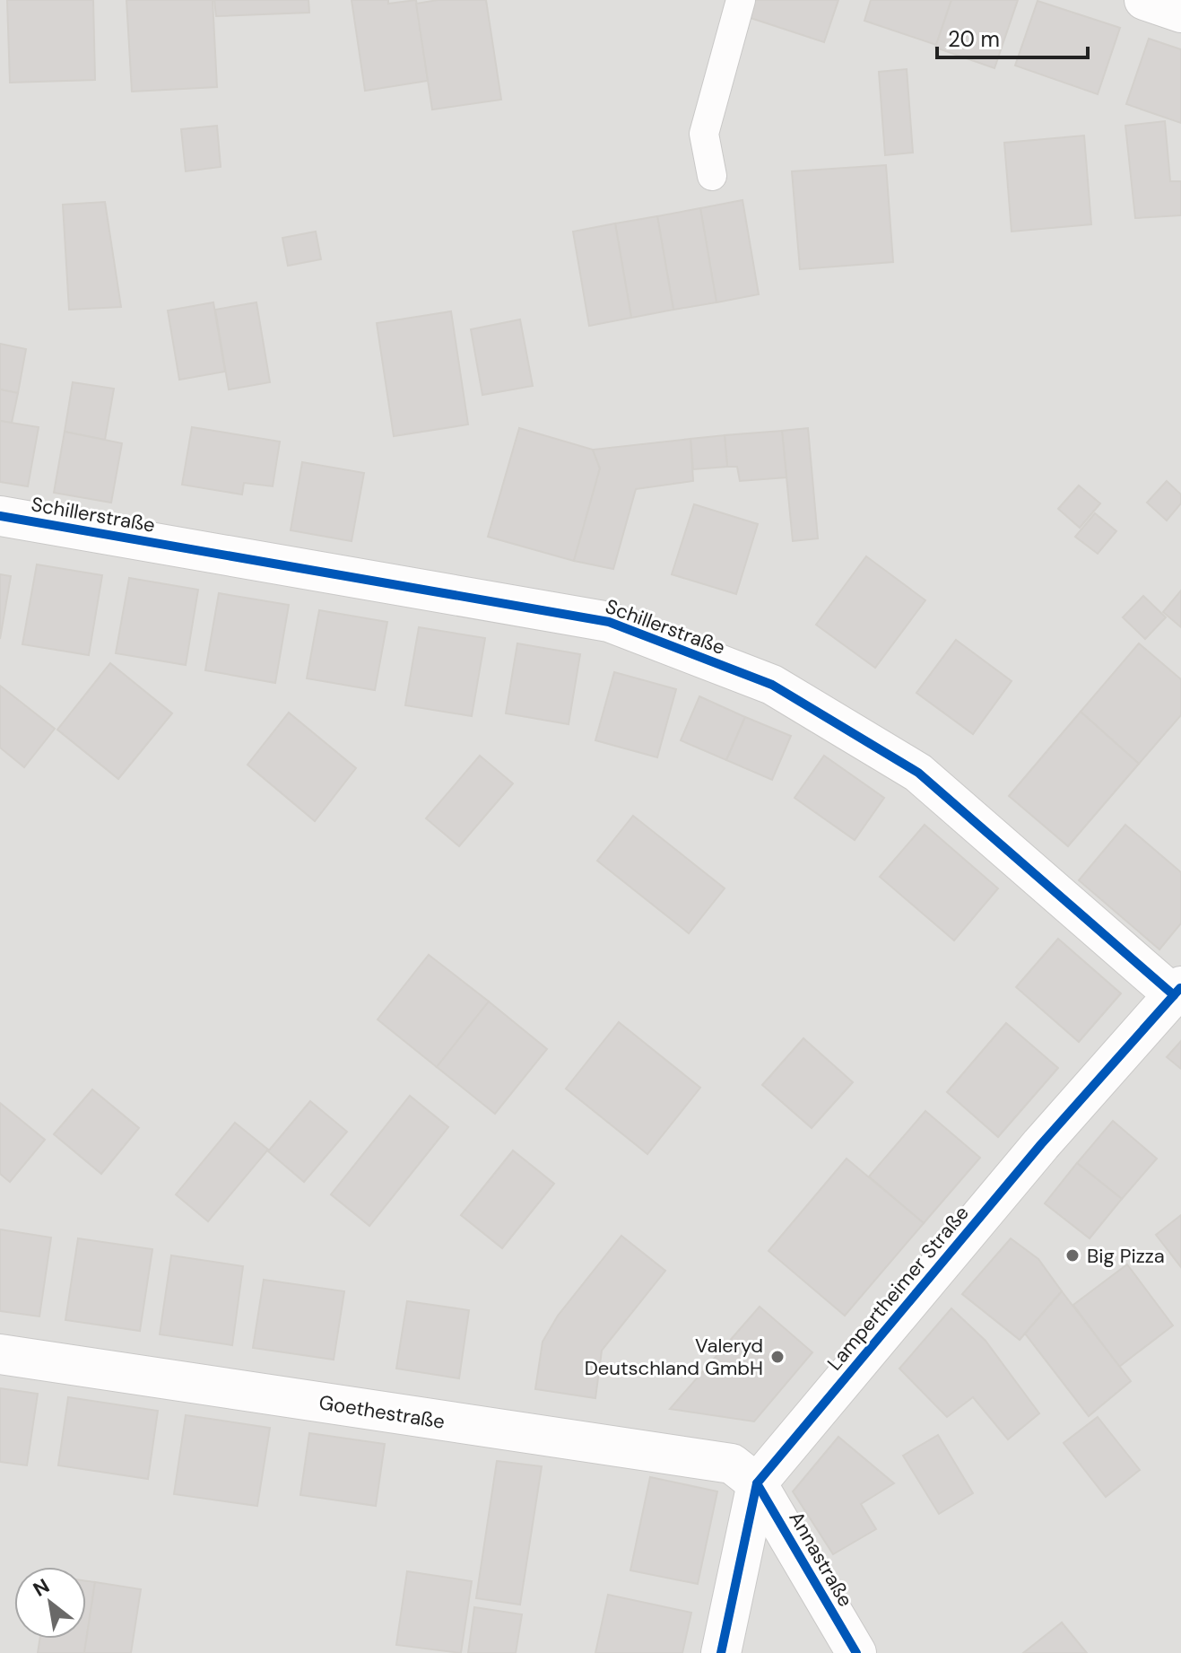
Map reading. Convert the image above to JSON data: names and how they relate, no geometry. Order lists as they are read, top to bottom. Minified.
{"streets":{"street":["Schillerstraße","Lampertheimer Straße","Goethestraße","Annastraße"]},"crossings":[["Schillerstraße","Lampertheimer Straße"],["Lampertheimer Straße","Goethestraße"],["Lampertheimer Straße","Annastraße"],["Goethestraße","Annastraße"]],"places":["Big Pizza","Valeryd Deutschland GmbH"],"scale_bar":"20 m","north":"top left"}
